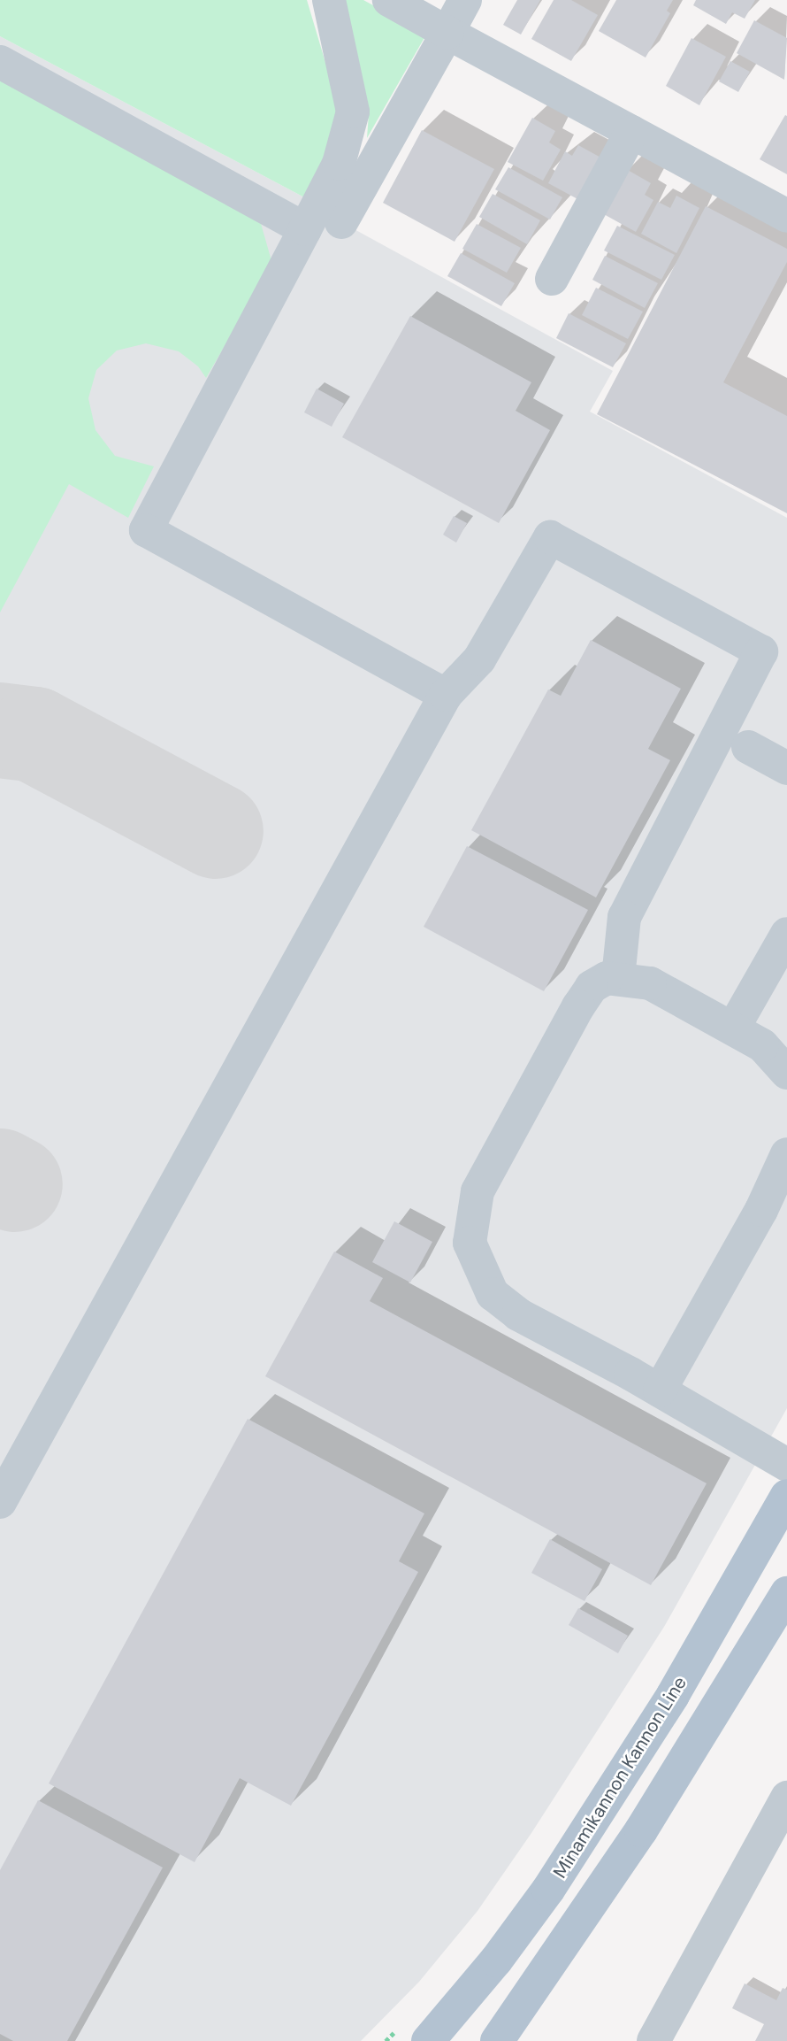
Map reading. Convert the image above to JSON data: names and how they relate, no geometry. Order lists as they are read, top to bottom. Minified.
{"streets":{"main road":["Minamikannon Kannon Line"]}}
